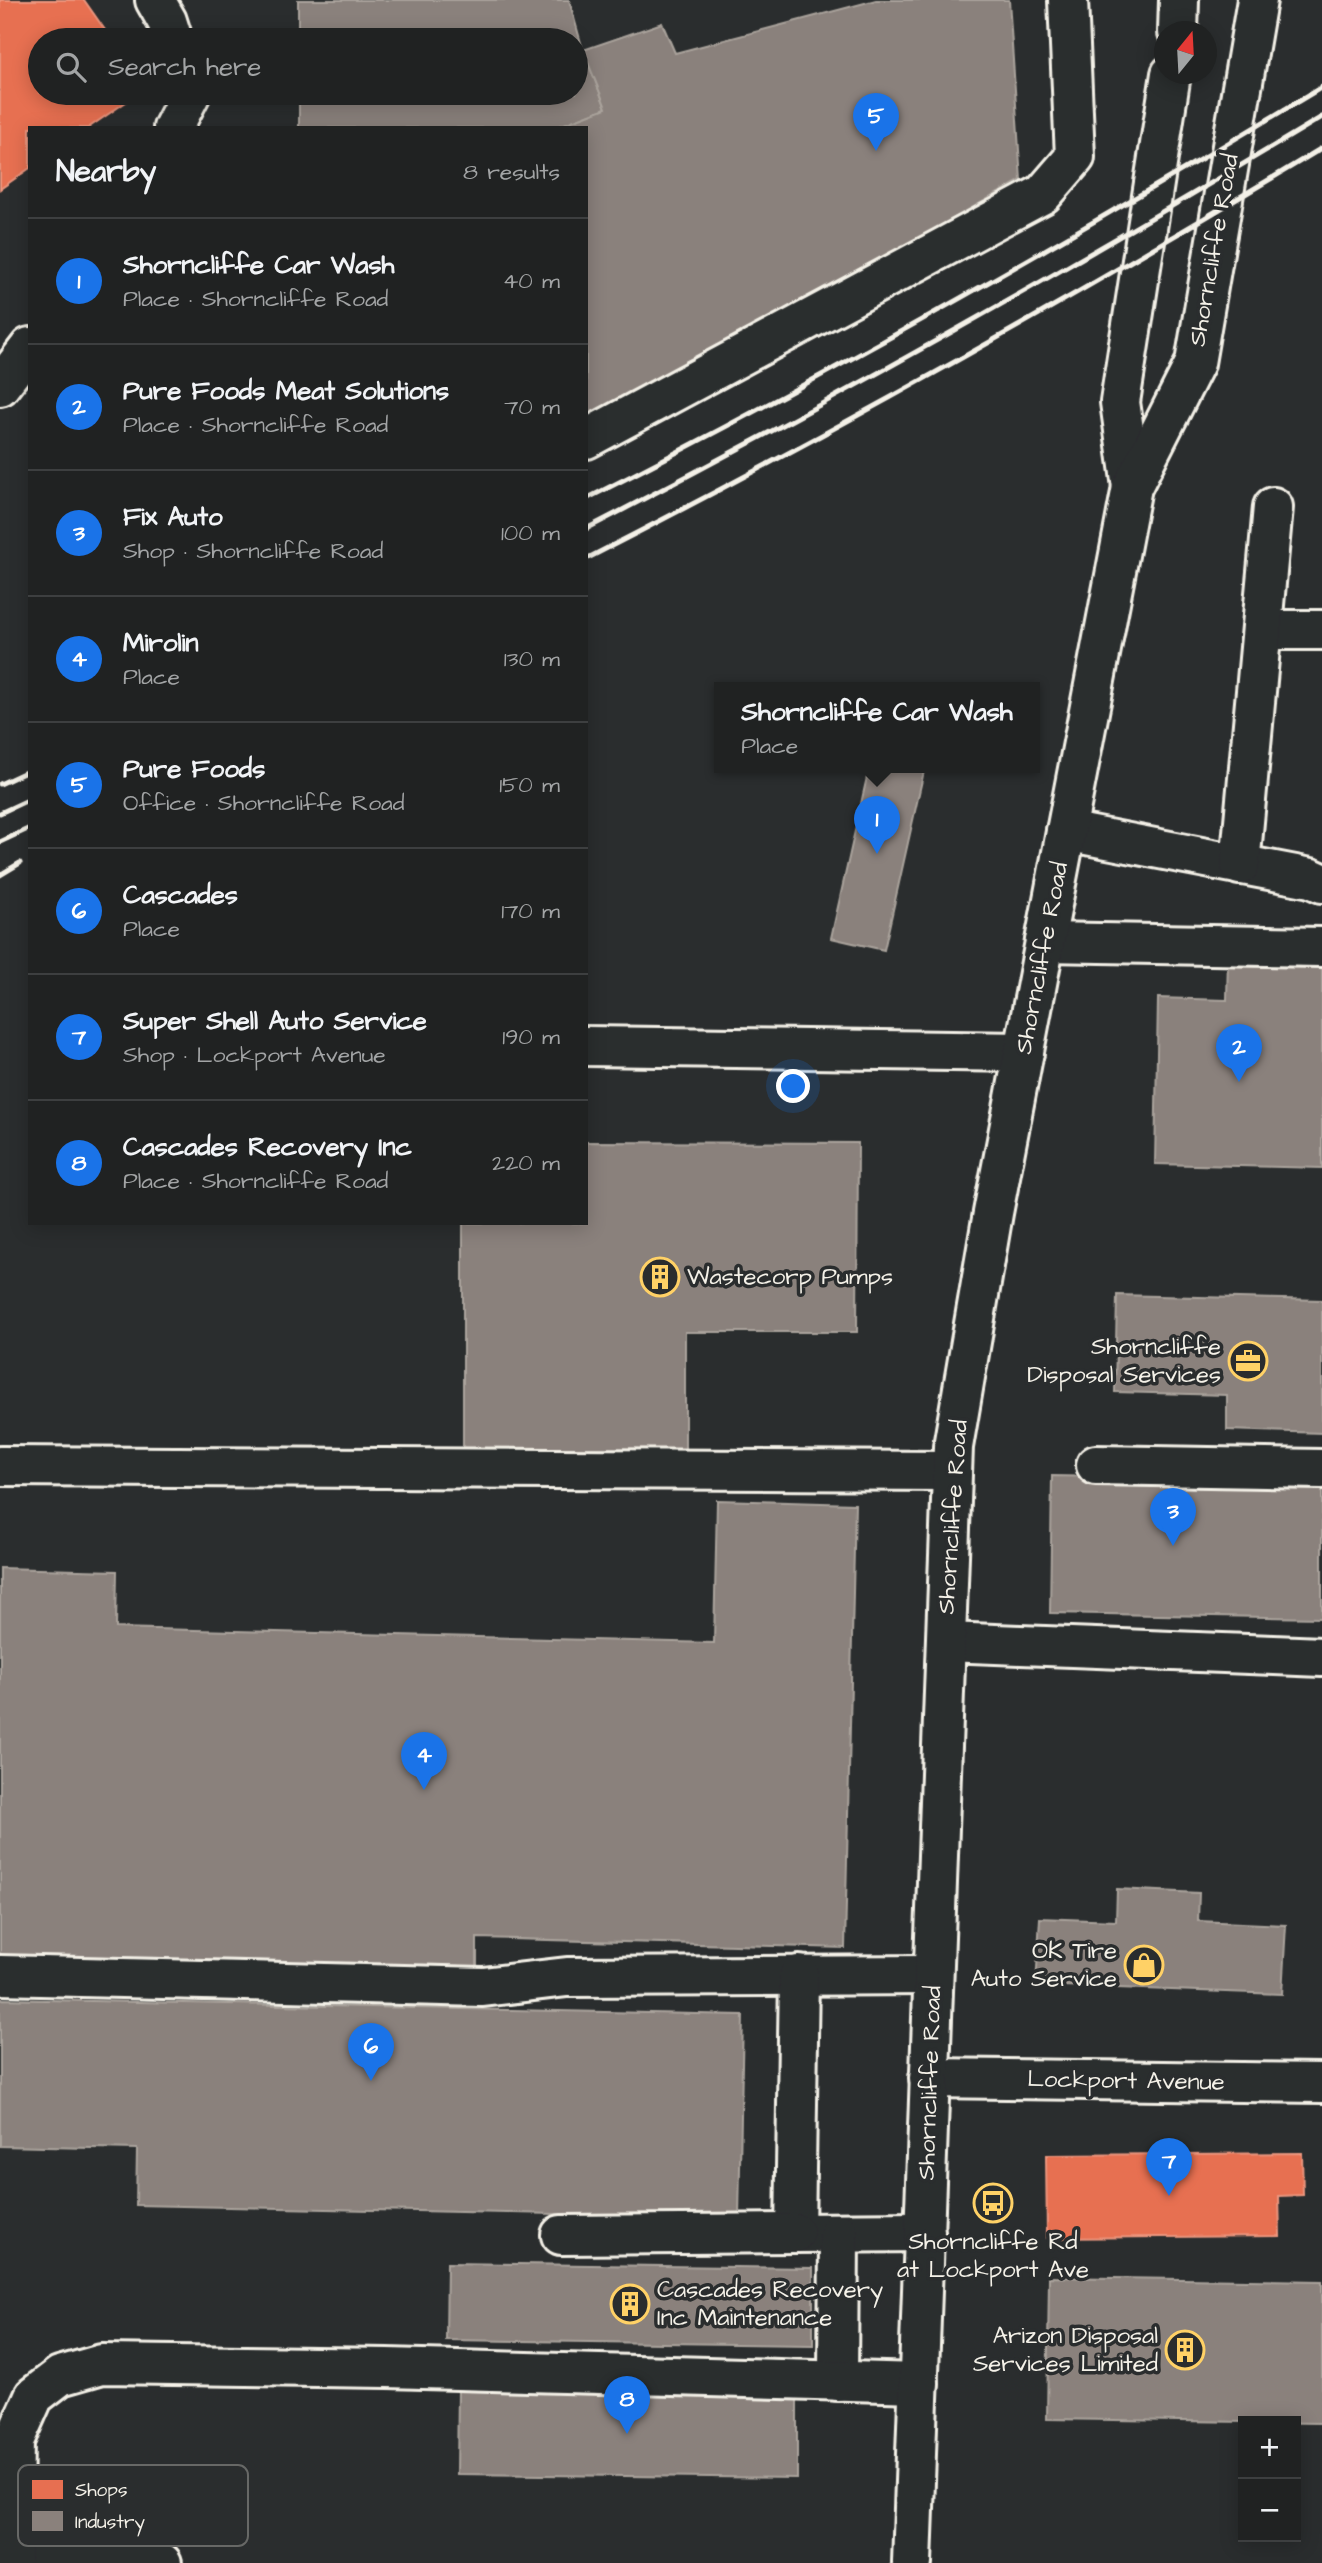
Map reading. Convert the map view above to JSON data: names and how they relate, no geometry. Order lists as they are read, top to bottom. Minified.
{"streets":{"street":["Shorncliffe Road","Lockport Avenue"]},"crossings":[["Shorncliffe Road","Lockport Avenue"]],"places":{"building":["Wastecorp Pumps","Cascades Recovery Inc Maintenance","Arizon Disposal Services Limited"],"office":["Shorncliffe Disposal Services"],"shop":["OK Tire Auto Service"],"bus stop":["Shorncliffe Rd at Lockport Ave"]},"legend":["Shops","Industry"],"north":"top","page":{"search":"Search here","pins":["5","1","2","3","4","6","7","8"],"heading":["Nearby","8 results"],"list":[{"mark":"1","name":"Shorncliffe Car Wash","note":"Place · Shorncliffe Road","value":"40 m"},{"mark":"2","name":"Pure Foods Meat Solutions","note":"Place · Shorncliffe Road","value":"70 m"},{"mark":"3","name":"Fix Auto","note":"Shop · Shorncliffe Road","value":"100 m"},{"mark":"4","name":"Mirolin","note":"Place","value":"130 m"},{"mark":"5","name":"Pure Foods","note":"Office · Shorncliffe Road","value":"150 m"},{"mark":"6","name":"Cascades","note":"Place","value":"170 m"},{"mark":"7","name":"Super Shell Auto Service","note":"Shop · Lockport Avenue","value":"190 m"},{"mark":"8","name":"Cascades Recovery Inc","note":"Place · Shorncliffe Road","value":"220 m"}],"popup":["Shorncliffe Car Wash","Place"],"map_buttons":["+","−"]}}
